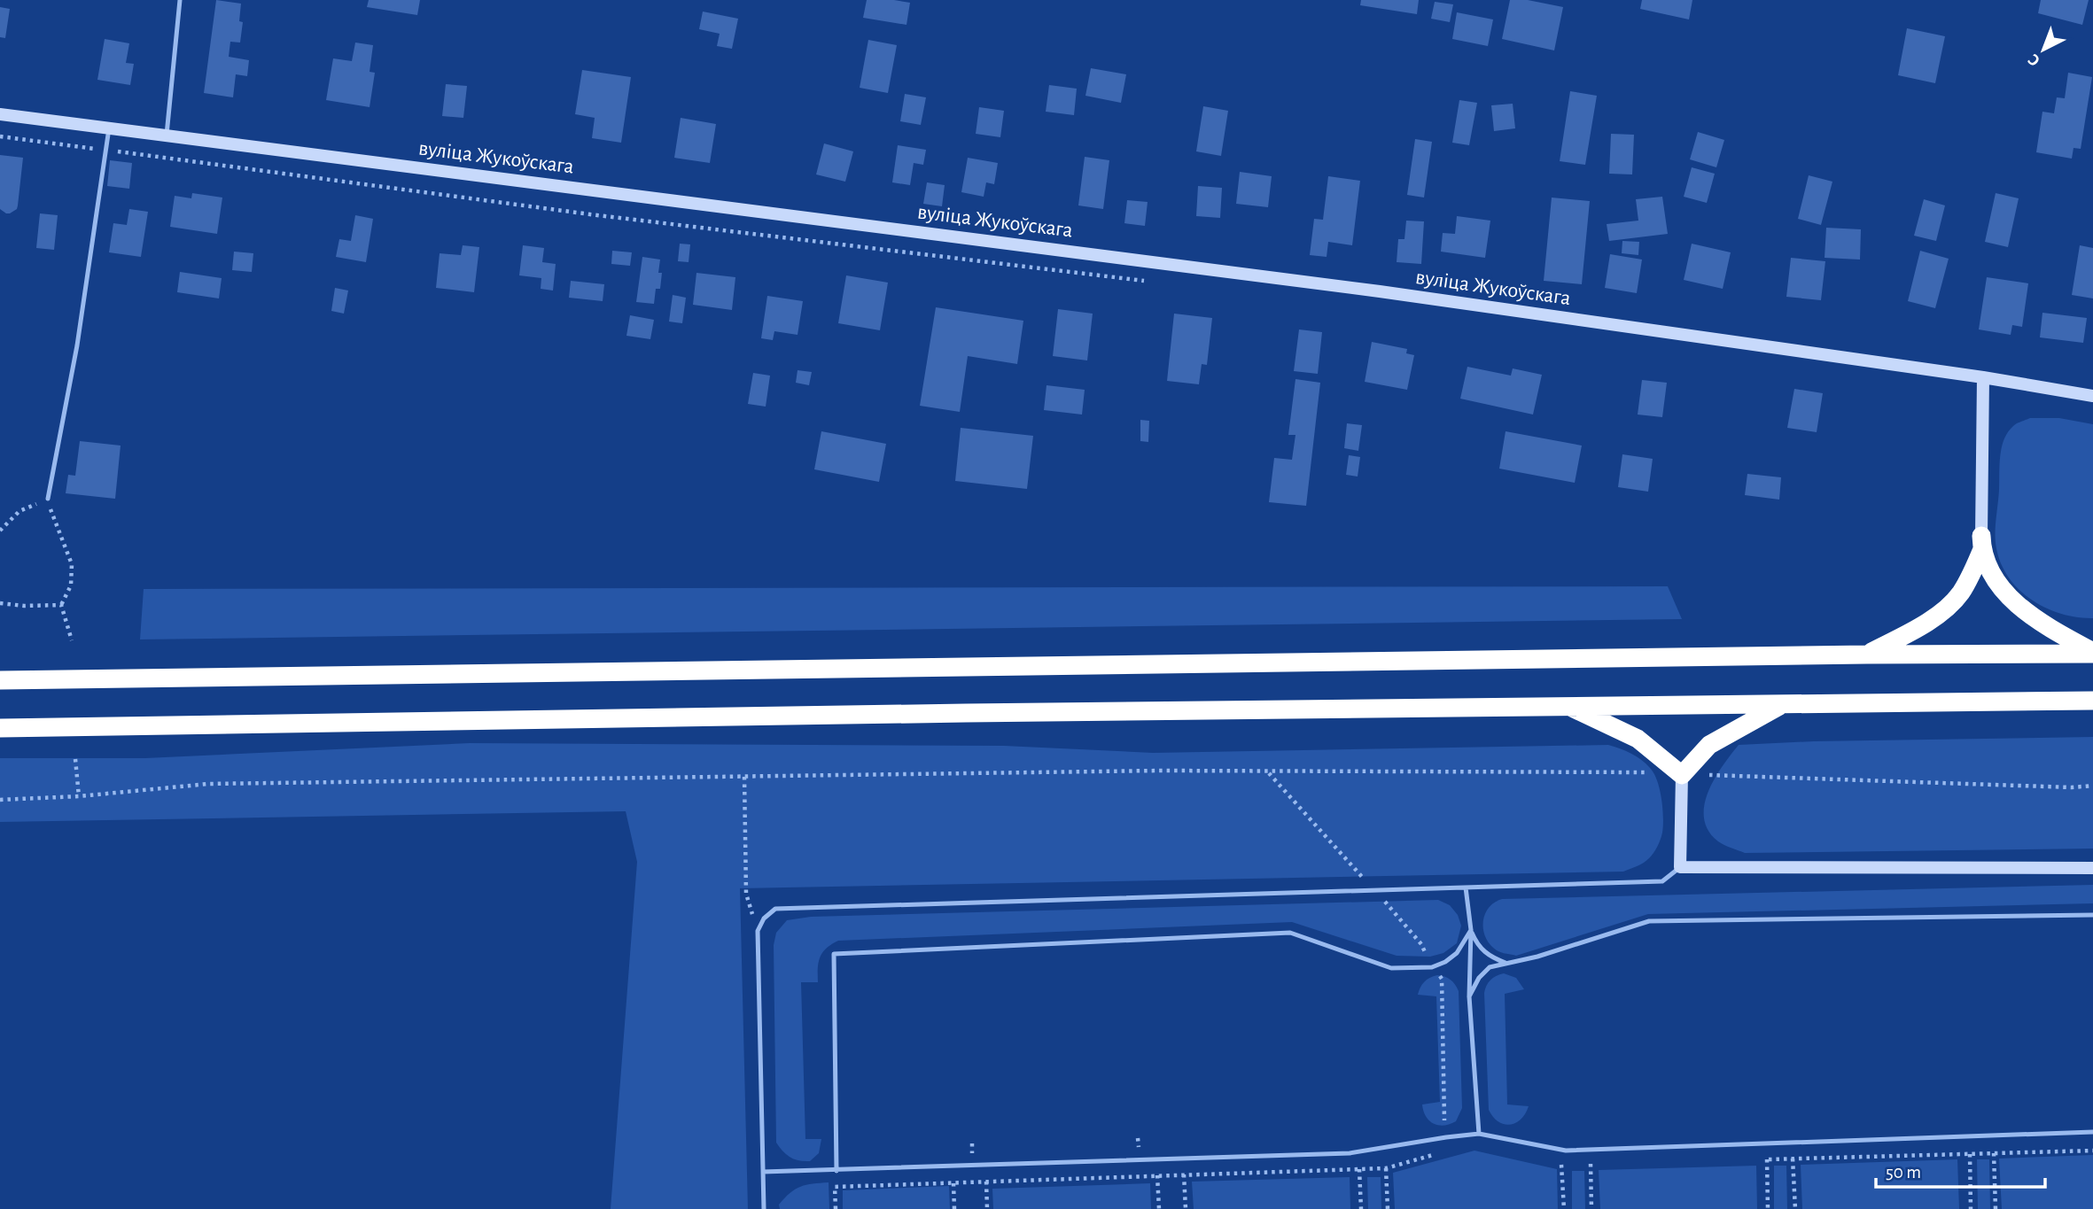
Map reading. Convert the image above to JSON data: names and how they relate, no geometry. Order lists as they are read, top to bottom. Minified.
{"streets":{"street":["вуліца Жукоўскага"]},"scale_bar":"50 m","north":"bottom left"}
